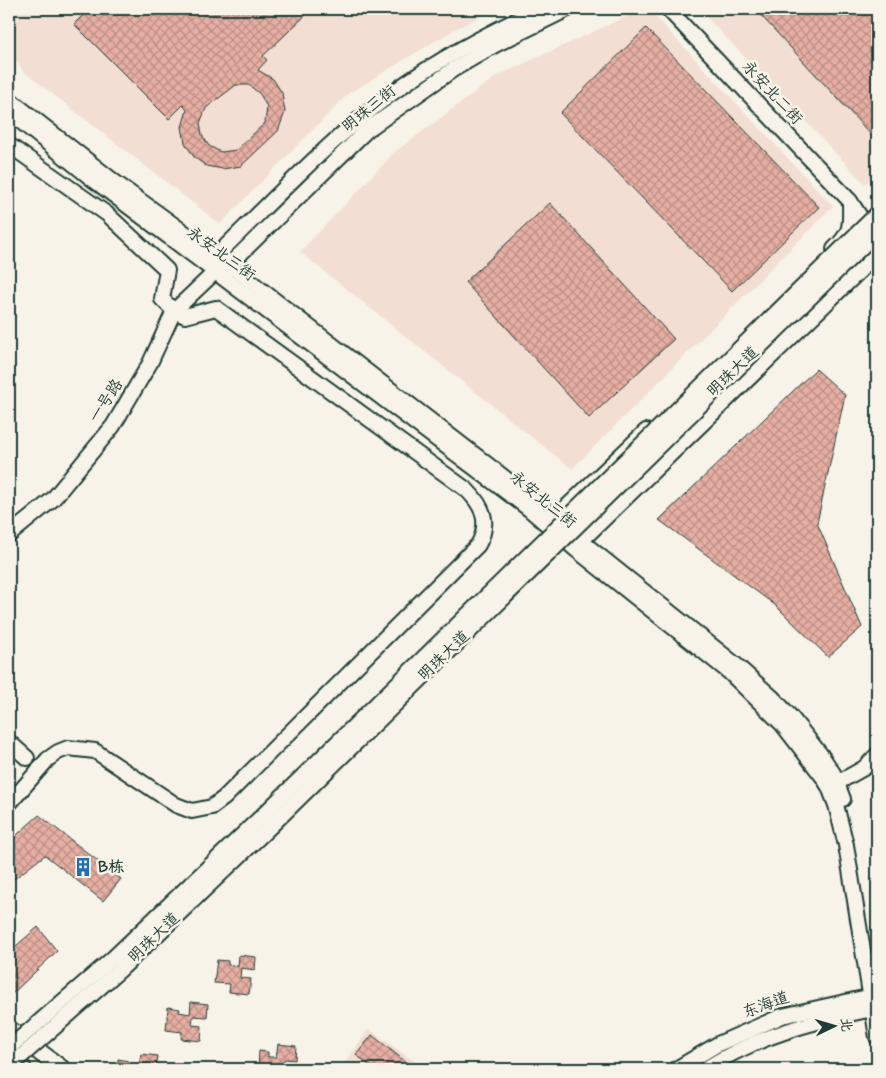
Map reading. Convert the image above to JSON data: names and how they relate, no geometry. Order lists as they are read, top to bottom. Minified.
{"streets":{"street":["永安北二街","明珠三街","永安北三街","明珠大道","一号路","东海道"]},"crossings":[["永安北二街","明珠大道"],["明珠三街","永安北三街"],["明珠三街","一号路"],["永安北三街","明珠大道"],["永安北三街","一号路"],["永安北三街","东海道"]],"places":{"building":["B栋"]},"north":"right"}
